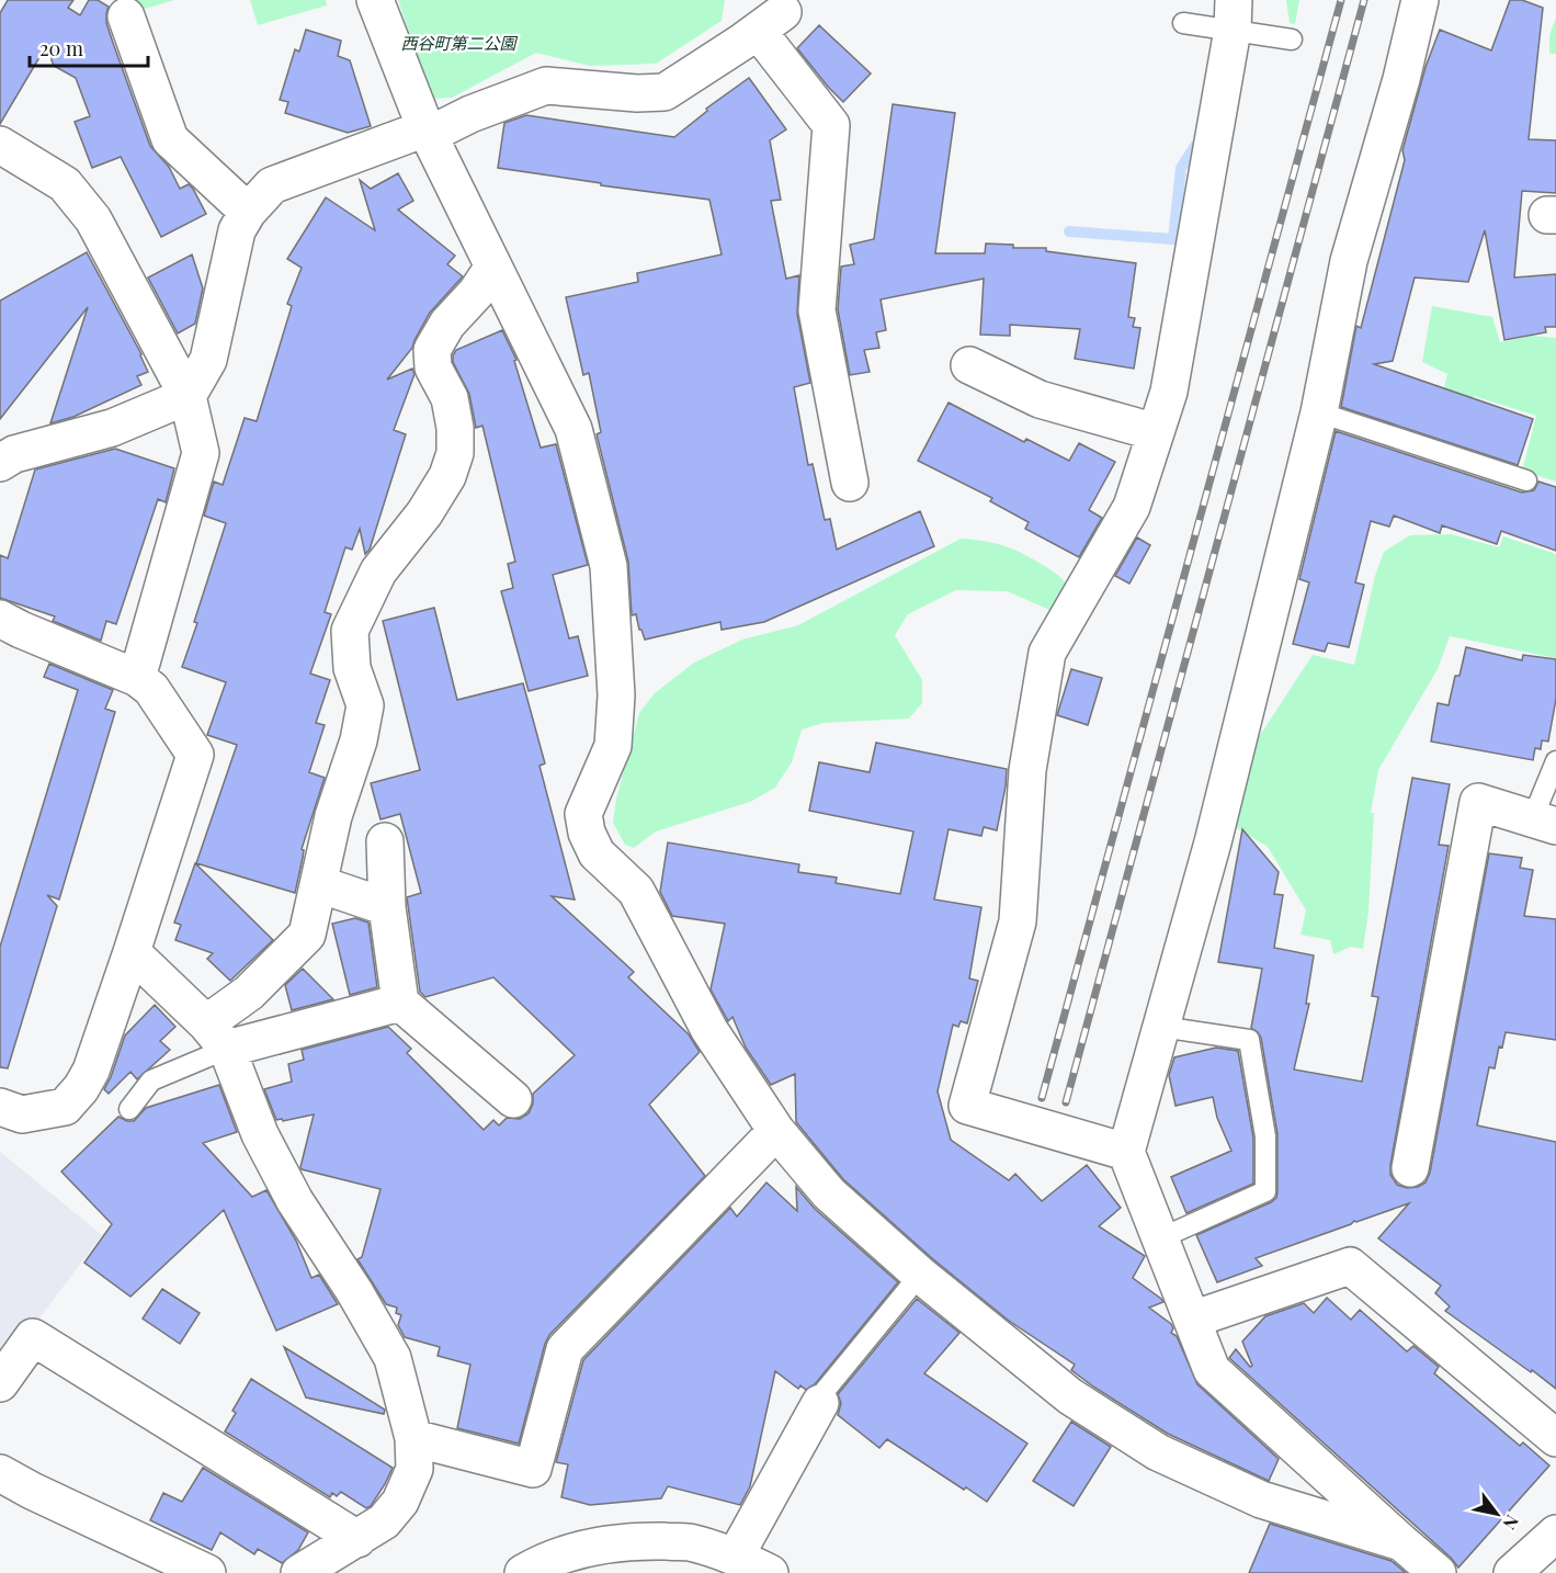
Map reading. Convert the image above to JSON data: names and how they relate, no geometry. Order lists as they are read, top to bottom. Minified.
{"parks":["西谷町第二公園"],"scale_bar":"20 m","north":"bottom right"}
